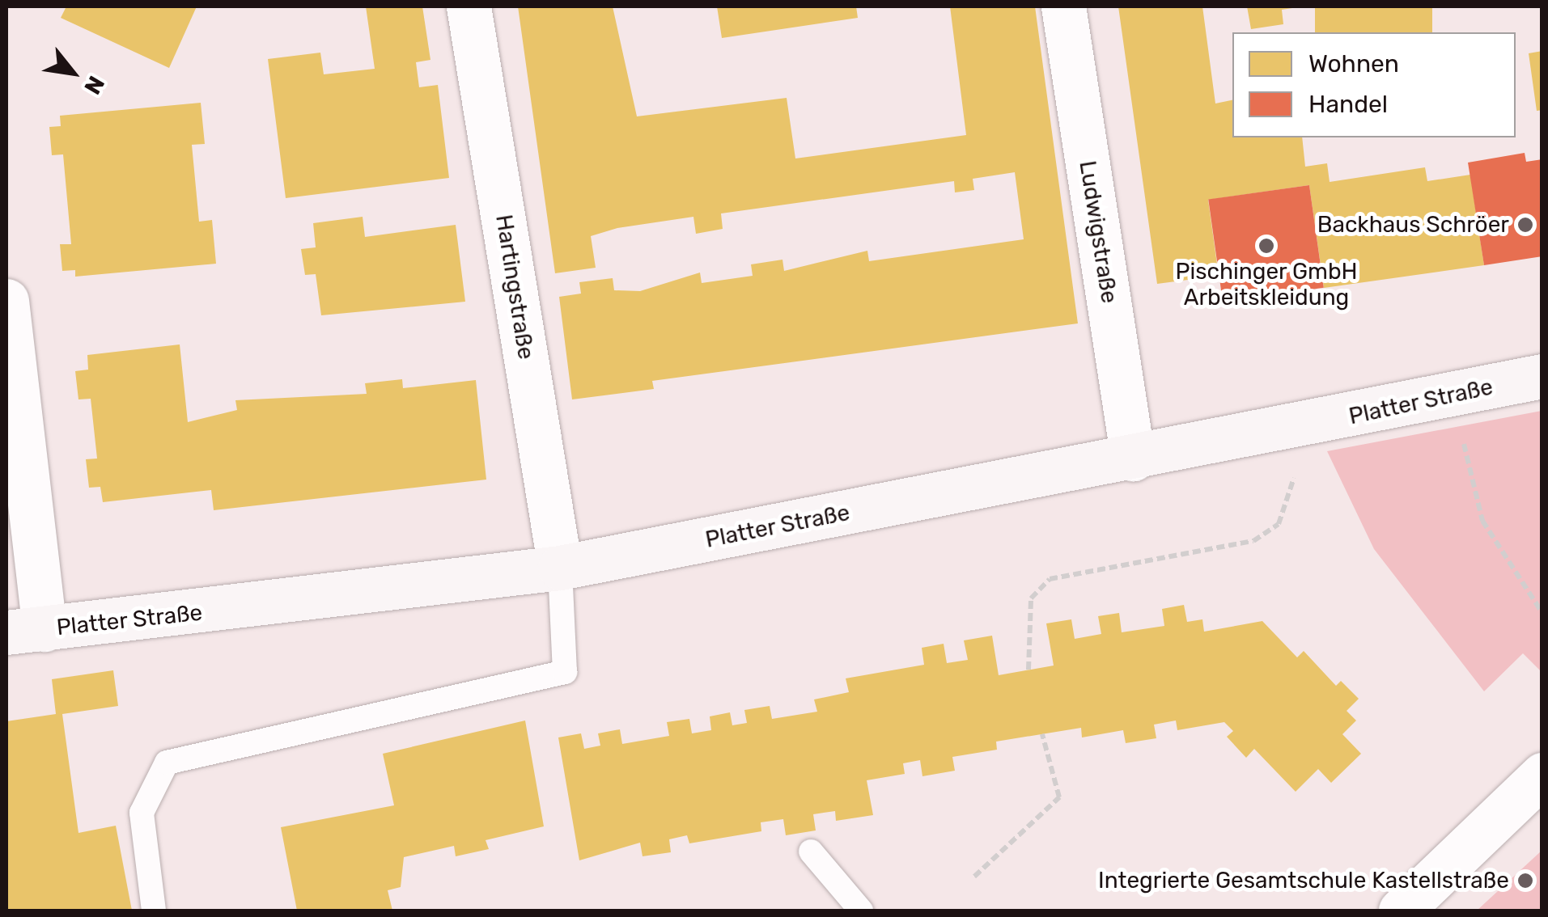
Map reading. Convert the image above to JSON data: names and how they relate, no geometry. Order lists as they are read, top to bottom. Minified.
{"streets":{"main road":["Platter Straße"],"street":["Ludwigstraße","Hartingstraße"]},"crossings":[["Ludwigstraße","Platter Straße"],["Hartingstraße","Platter Straße"]],"places":["Backhaus Schröer","Pischinger GmbH Arbeitskleidung","Integrierte Gesamtschule Kastellstraße"],"legend":["Wohnen","Handel"],"north":"bottom right"}
